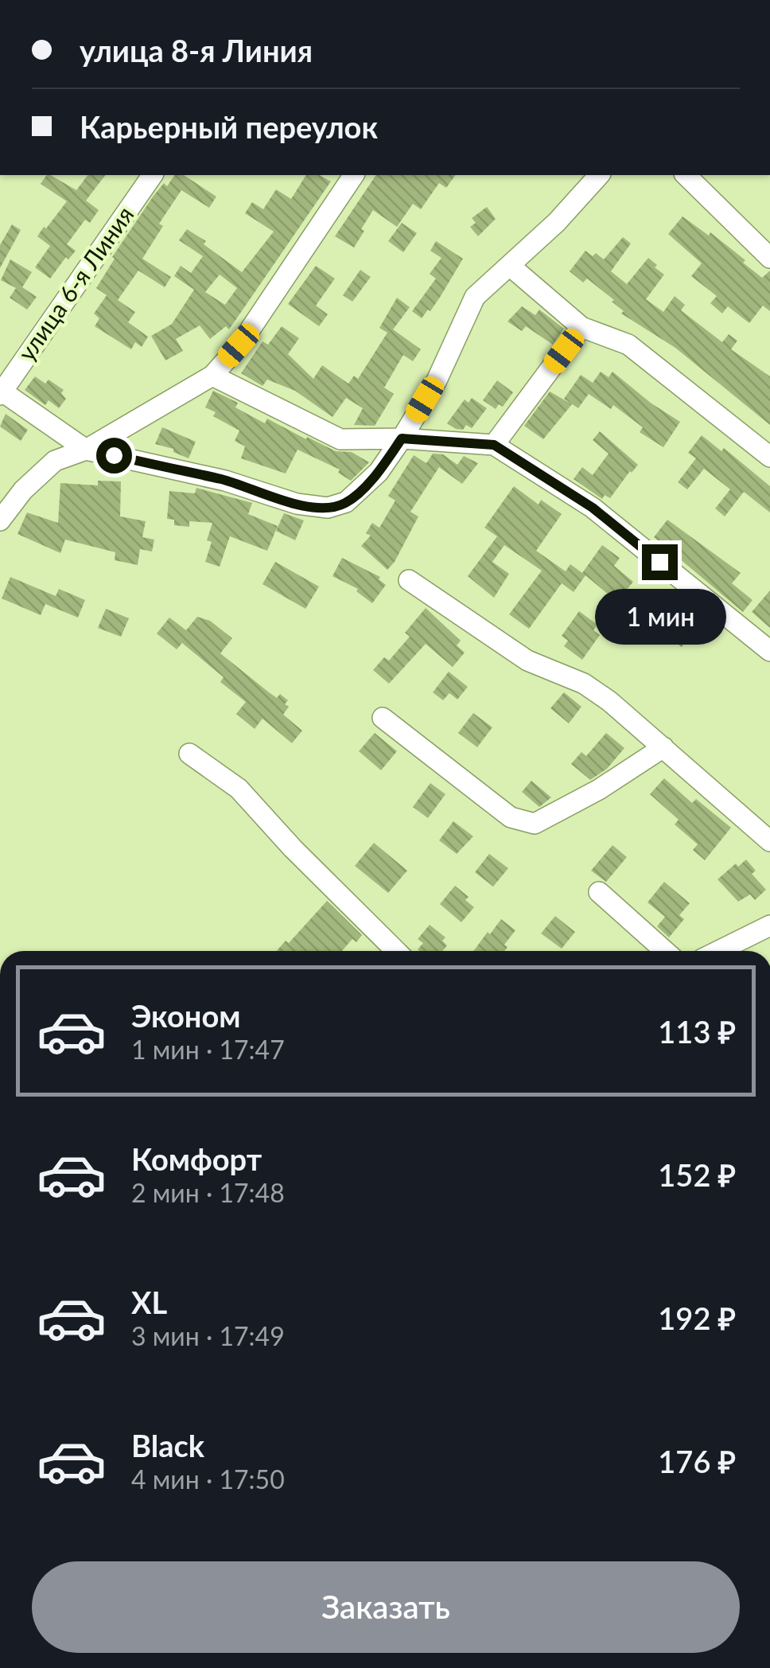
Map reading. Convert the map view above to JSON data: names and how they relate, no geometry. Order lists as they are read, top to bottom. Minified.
{"streets":{"street":["улица 6-я Линия"]},"page":{"banner":["улица 8-я Линия","Карьерный переулок"],"bubble":"1 мин","list":[{"name":"Эконом","note":"1 мин · 17:47","value":"113 ₽"},{"name":"Комфорт","note":"2 мин · 17:48","value":"152 ₽"},{"name":"XL","note":"3 мин · 17:49","value":"192 ₽"},{"name":"Black","note":"4 мин · 17:50","value":"176 ₽"}],"buttons":"Заказать"}}
